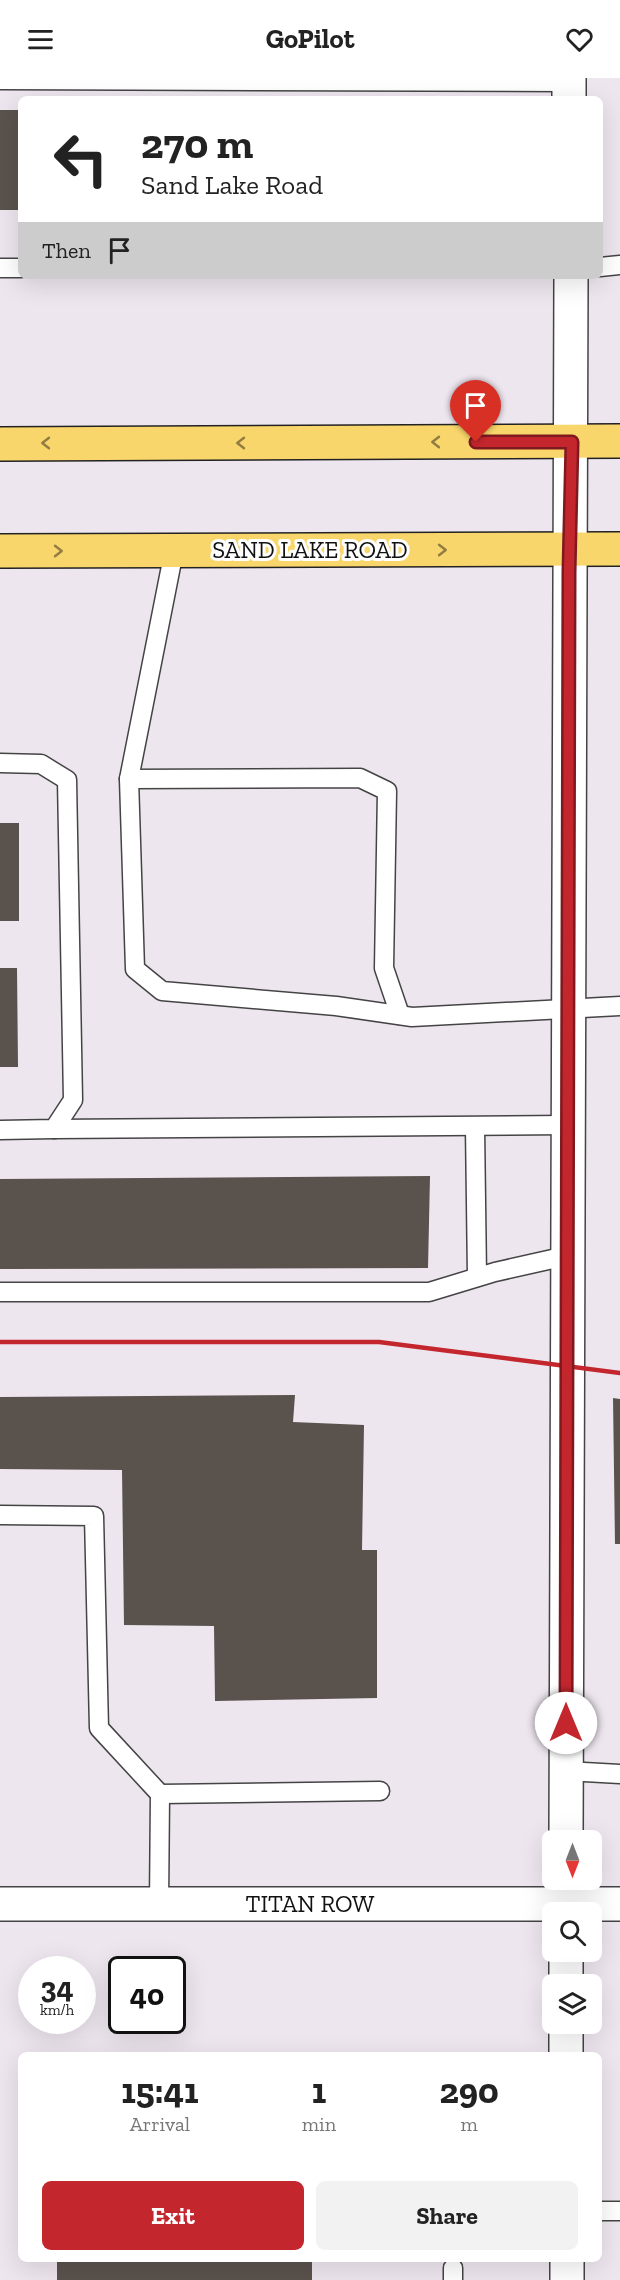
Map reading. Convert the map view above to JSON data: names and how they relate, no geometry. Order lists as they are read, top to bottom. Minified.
{"streets":{"main road":["SAND LAKE ROAD"],"street":["TITAN ROW"]},"north":"bottom","page":{"header":"GoPilot","turn":["270 m","Sand Lake Road"],"then":"Then","speed":"34 km/h","limit":"40","eta":["15:41","Arrival","1","min","290","m"],"buttons":["Exit","Share"]}}
